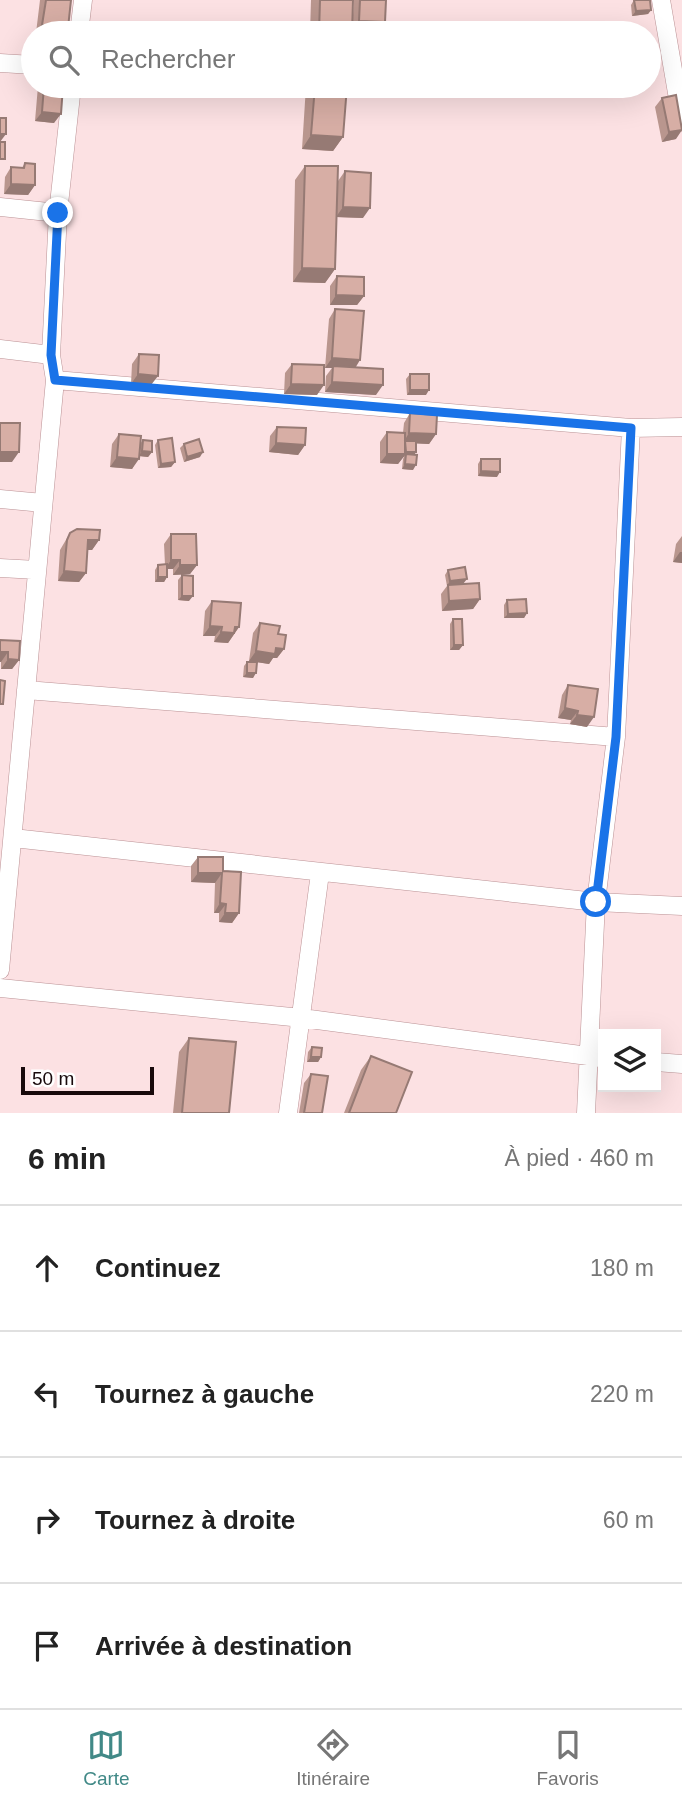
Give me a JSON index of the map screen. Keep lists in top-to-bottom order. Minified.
{"scale_bar":"50 m","page":{"search":"Rechercher","scale":"50 m","heading":["6 min","À pied · 460 m"],"list":[["Continuez","180 m"],["Tournez à gauche","220 m"],["Tournez à droite","60 m"],"Arrivée à destination"],"nav":["Carte","Itinéraire","Favoris"]}}
